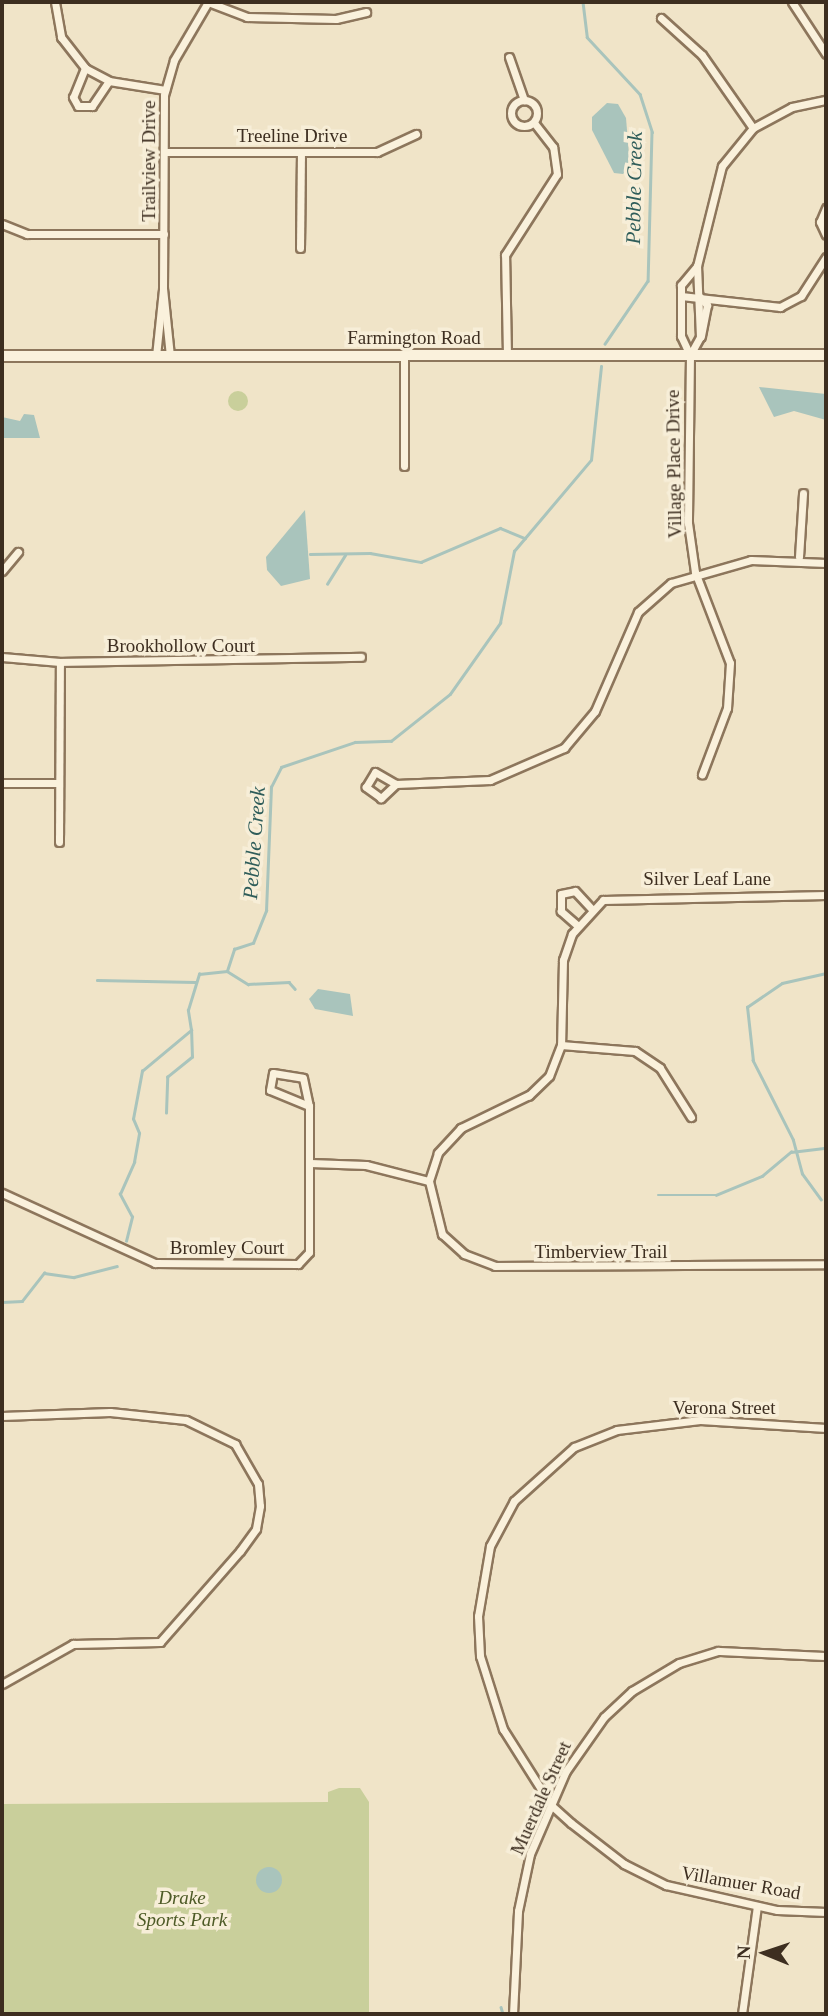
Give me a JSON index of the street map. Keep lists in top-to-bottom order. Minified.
{"streets":{"street":["Treeline Drive","Trailview Drive","Farmington Road","Village Place Drive","Brookhollow Court","Silver Leaf Lane","Bromley Court","Timberview Trail","Verona Street","Muerdale Street","Villamuer Road"]},"crossings":[["Treeline Drive","Trailview Drive"],["Trailview Drive","Farmington Road"],["Farmington Road","Village Place Drive"],["Verona Street","Muerdale Street"],["Verona Street","Villamuer Road"],["Muerdale Street","Villamuer Road"]],"water":["Pebble Creek"],"parks":["Drake Sports Park"],"north":"left"}
